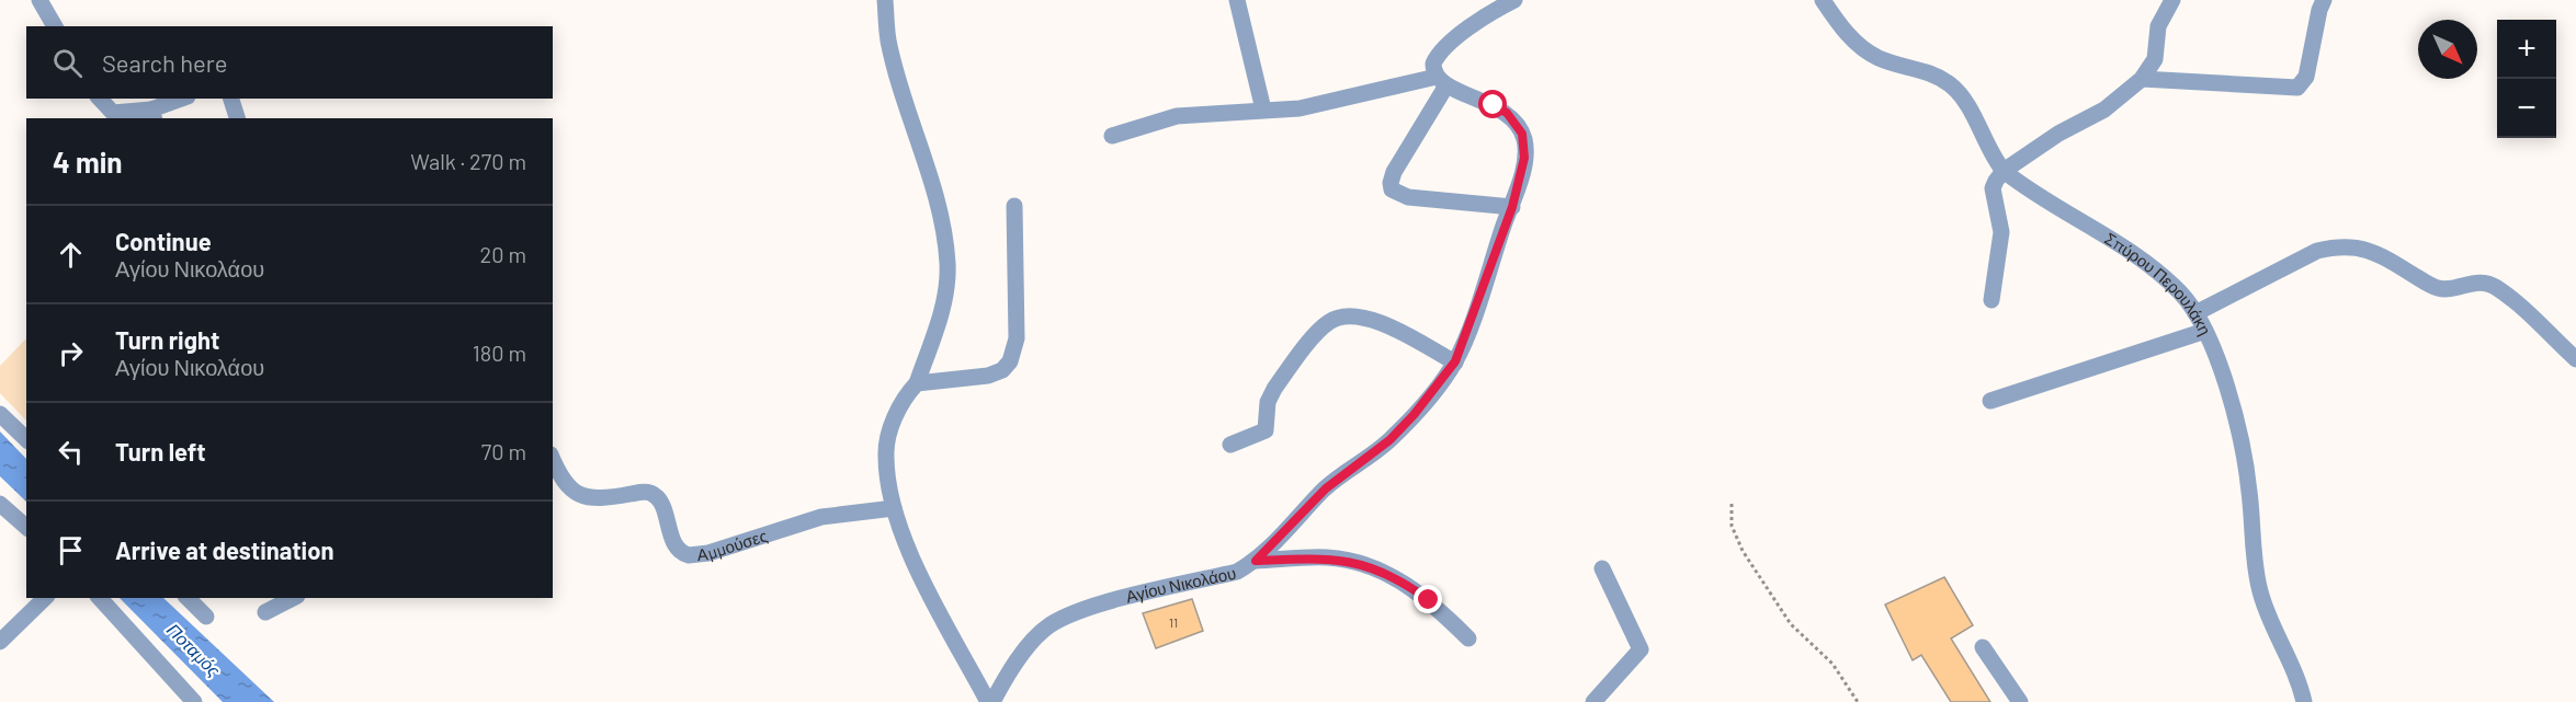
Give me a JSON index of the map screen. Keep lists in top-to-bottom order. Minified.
{"streets":{"street":["Σπύρου Περουλάκη","Αμμούσες","Αγίου Νικολάου"]},"water":["Ποταμός"],"house_numbers":["11"],"north":"bottom right","page":{"map_buttons":["+","−"],"search":"Search here","heading":["4 min","Walk · 270 m"],"list":[["Continue","Αγίου Νικολάου","20 m"],["Turn right","Αγίου Νικολάου","180 m"],["Turn left","70 m"],"Arrive at destination"]}}
